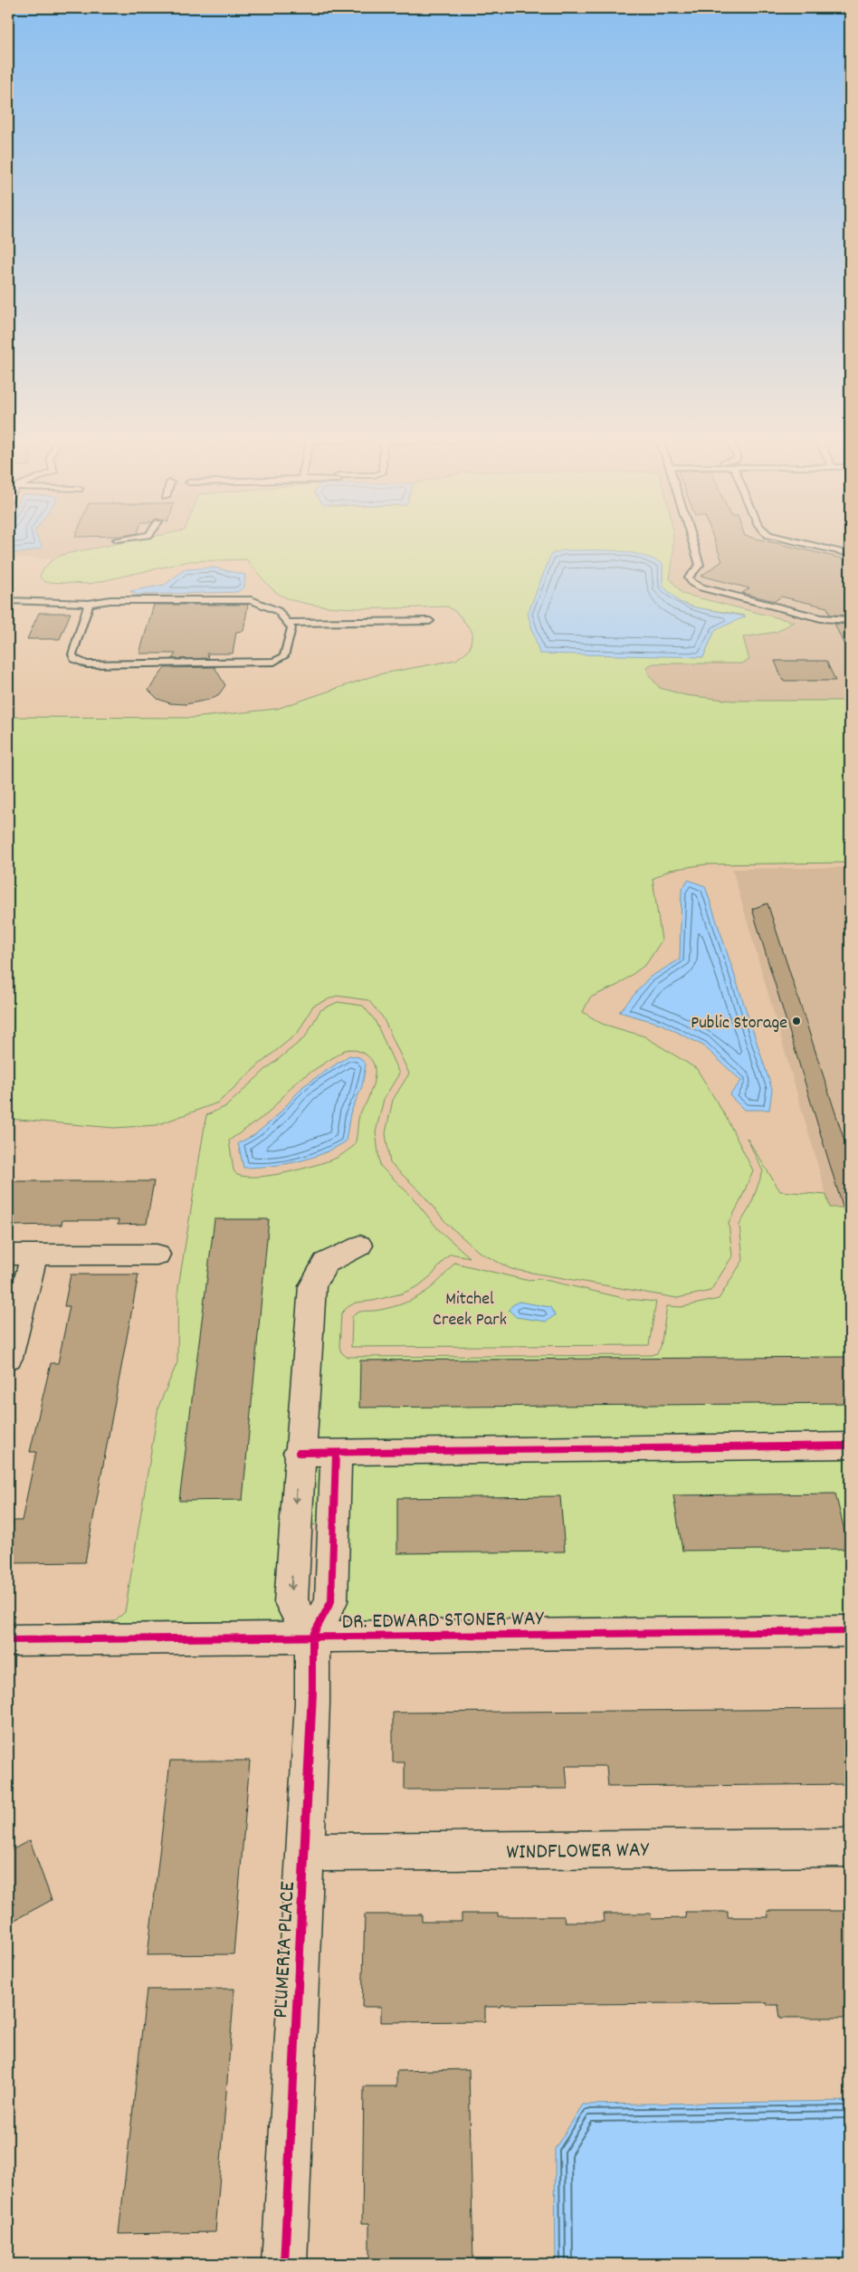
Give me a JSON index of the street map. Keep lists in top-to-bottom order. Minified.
{"streets":{"street":["DR. EDWARD STONER WAY","WINDFLOWER WAY","PLUMERIA PLACE"]},"crossings":[["DR. EDWARD STONER WAY","PLUMERIA PLACE"],["WINDFLOWER WAY","PLUMERIA PLACE"]],"parks":["Mitchel Creek Park"],"places":["Public Storage"]}
